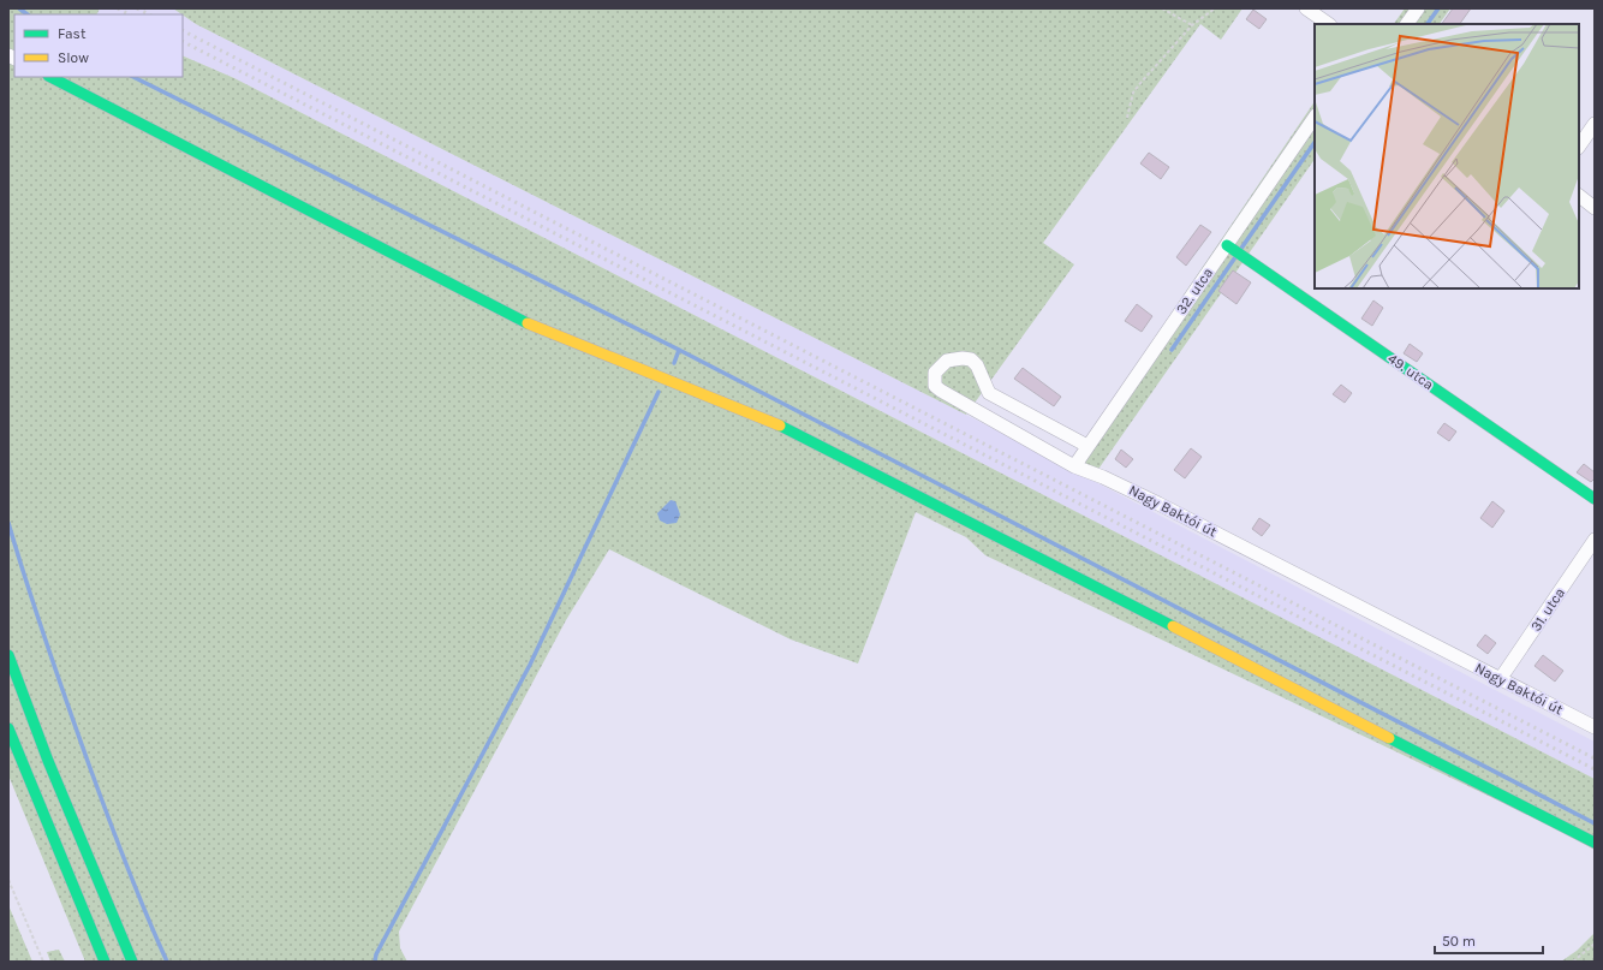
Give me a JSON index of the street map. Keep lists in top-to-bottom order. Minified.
{"streets":{"main road":["49. utca"],"street":["32. utca","Nagy Baktói út","31. utca"]},"crossings":[["32. utca","49. utca"],["32. utca","Nagy Baktói út"],["Nagy Baktói út","31. utca"]],"legend":["Fast","Slow"],"scale_bar":"50 m"}
